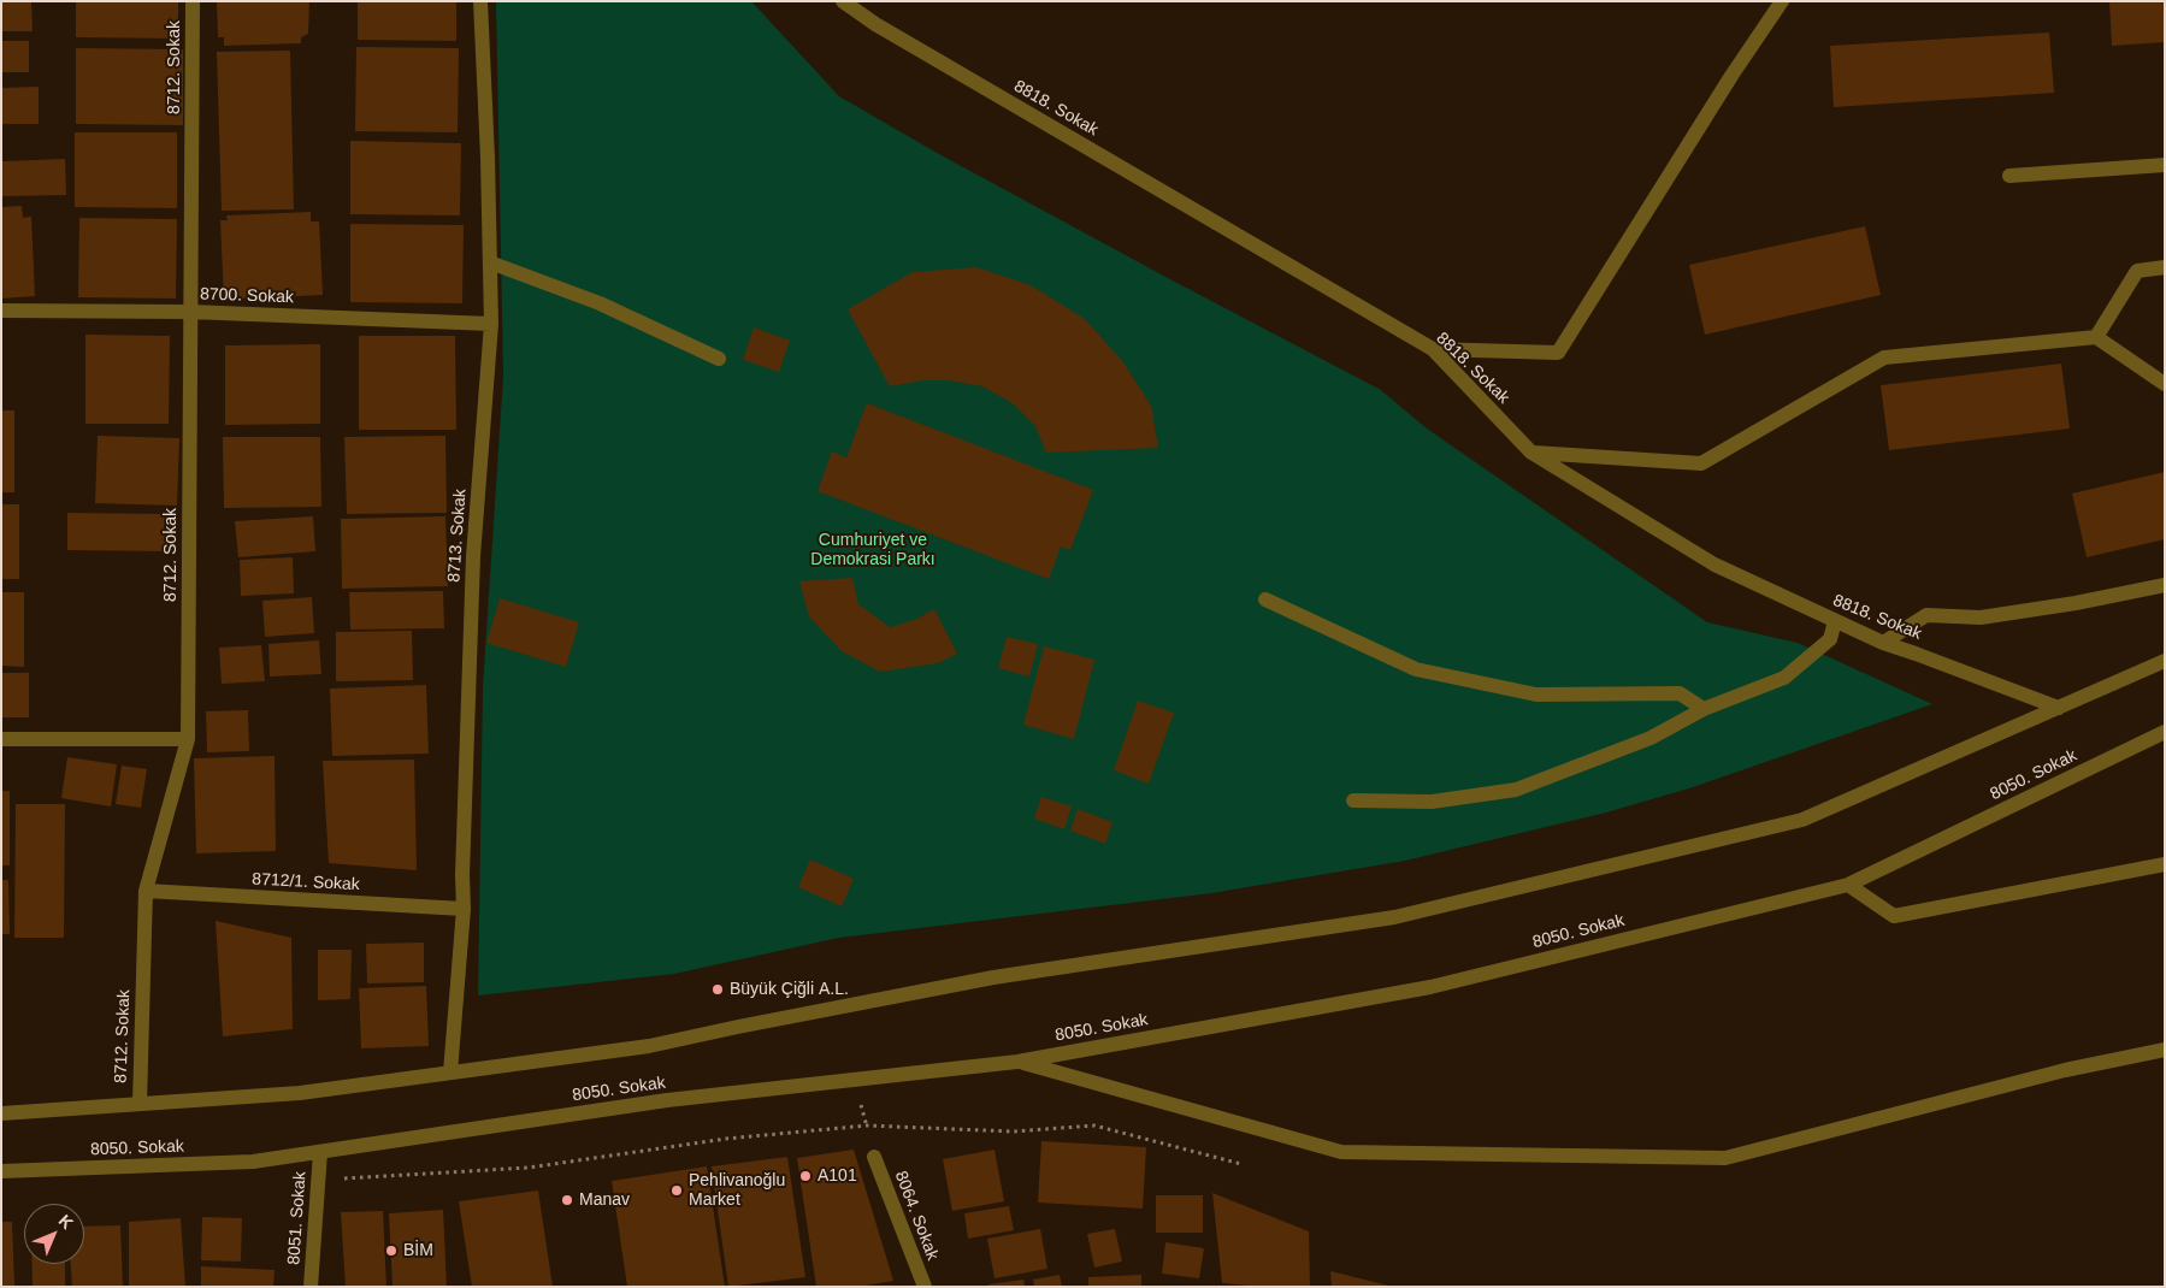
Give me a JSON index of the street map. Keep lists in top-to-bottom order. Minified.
{"streets":{"street":["8712. Sokak","8818. Sokak","8700. Sokak","8713. Sokak","8050. Sokak","8712/1. Sokak","8064. Sokak","8051. Sokak"]},"crossings":[["8712. Sokak","8700. Sokak"],["8712. Sokak","8712/1. Sokak"],["8700. Sokak","8713. Sokak"],["8713. Sokak","8712/1. Sokak"],["8050. Sokak","8051. Sokak"]],"parks":["Cumhuriyet ve Demokrasi Parkı"],"places":["Büyük Çiğli A.L.","A101","Pehlivanoğlu Market","Manav","BİM"],"north":"top right"}
